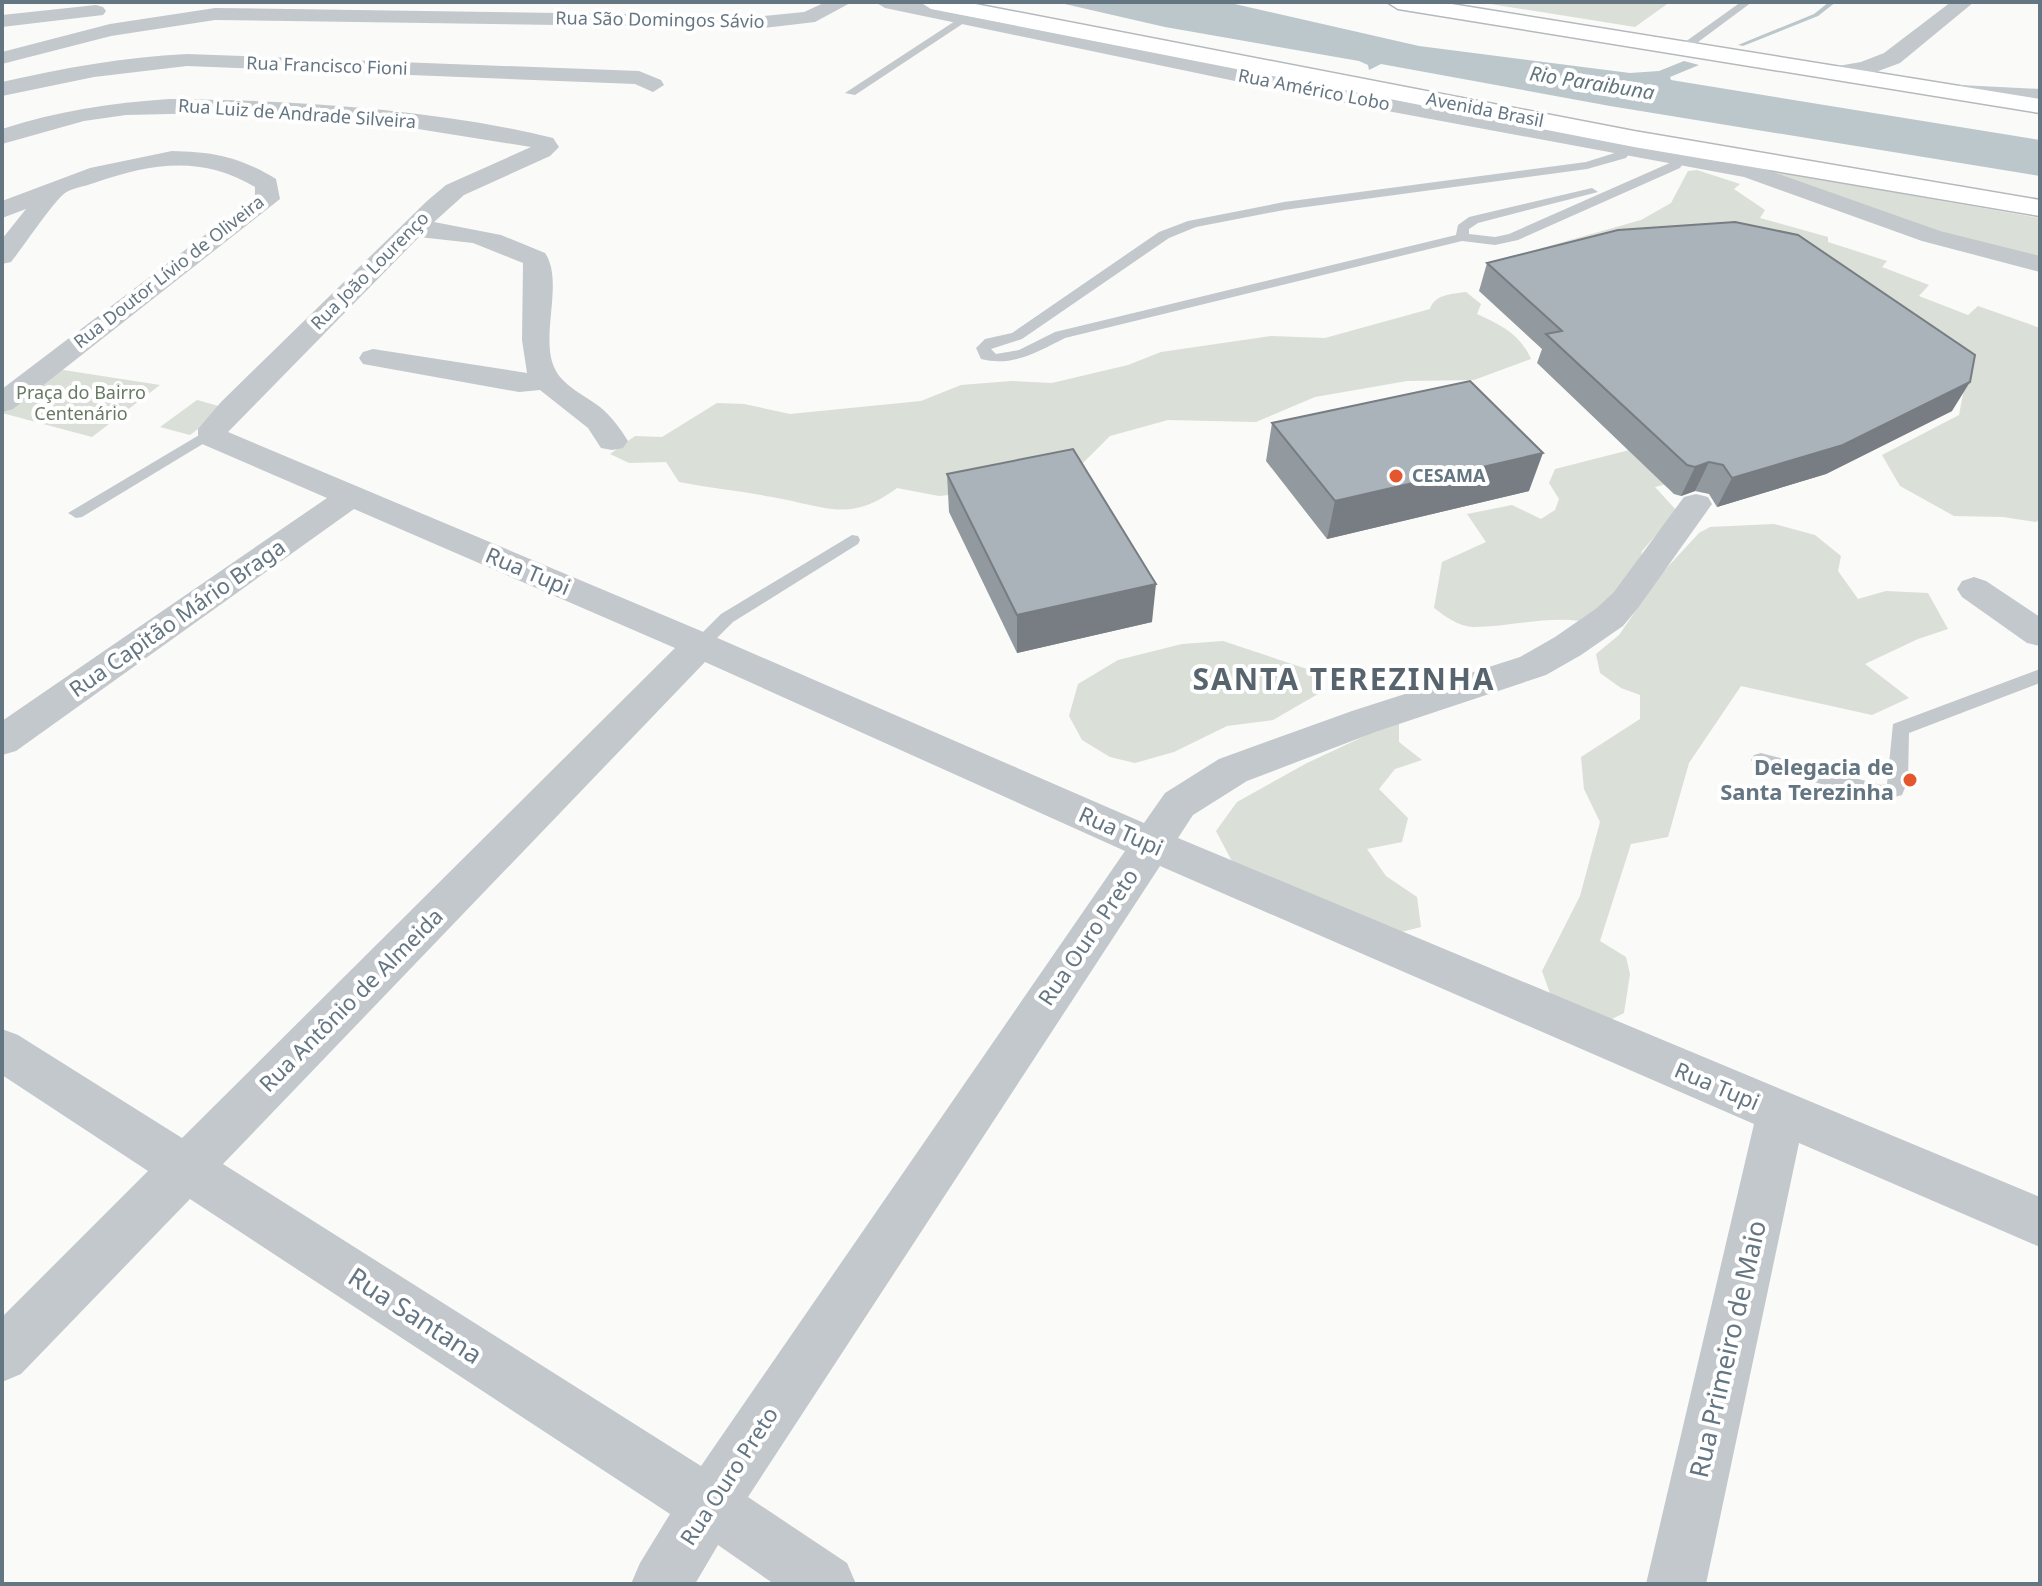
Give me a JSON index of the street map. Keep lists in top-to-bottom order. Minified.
{"streets":{"highway":["Avenida Brasil"],"street":["Rua São Domingos Sávio","Rua Francisco Fioni","Rua Luiz de Andrade Silveira","Rua João Lourenço","Rua Doutor Lívio de Oliveira","Rua Tupi","Rua Capitão Mário Braga","Rua Ouro Preto","Rua Antônio de Almeida","Rua Santana","Rua Primeiro de Maio"]},"crossings":[["Rua Luiz de Andrade Silveira","Rua João Lourenço"],["Rua João Lourenço","Rua Tupi"],["Rua Tupi","Rua Capitão Mário Braga"],["Rua Tupi","Rua Ouro Preto"],["Rua Tupi","Rua Antônio de Almeida"],["Rua Tupi","Rua Primeiro de Maio"],["Rua Ouro Preto","Rua Santana"],["Rua Antônio de Almeida","Rua Santana"]],"districts":["SANTA TEREZINHA"],"water":["Rio Paraibuna"],"parks":["Praça do Bairro Centenário"],"places":["CESAMA","Delegacia de Santa Terezinha"]}
